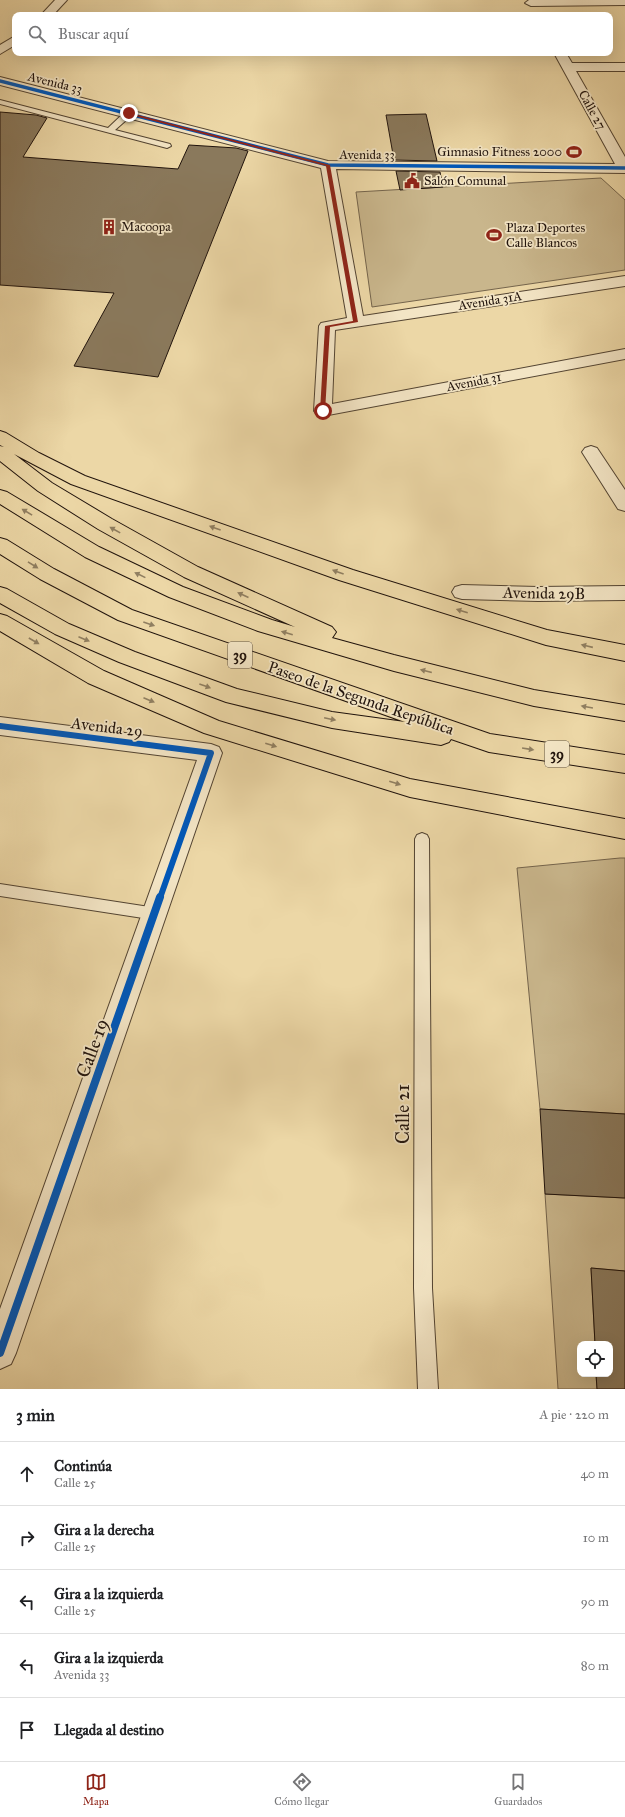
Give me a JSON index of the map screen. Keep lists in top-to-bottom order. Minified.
{"streets":{"highway":["39","Paseo de la Segunda República"],"street":["Avenida 33","Calle 27","Avenida 31A","Avenida 31","Avenida 29B","Avenida 29","Calle 19"],"lane":["Calle 21"]},"crossings":[["Avenida 33","Calle 27"],["Avenida 31A","Avenida 31"],["Avenida 29","Calle 19"]],"places":{"sports":["Gimnasio Fitness 2000","Plaza Deportes Calle Blancos"],"public building":["Salón Comunal"],"building":["Macoopa"]},"page":{"search":"Buscar aquí","heading":["3 min","A pie · 220 m"],"list":[["Continúa","Calle 25","40 m"],["Gira a la derecha","Calle 25","10 m"],["Gira a la izquierda","Calle 25","90 m"],["Gira a la izquierda","Avenida 33","80 m"],"Llegada al destino"],"nav":["Mapa","Cómo llegar","Guardados"]}}
